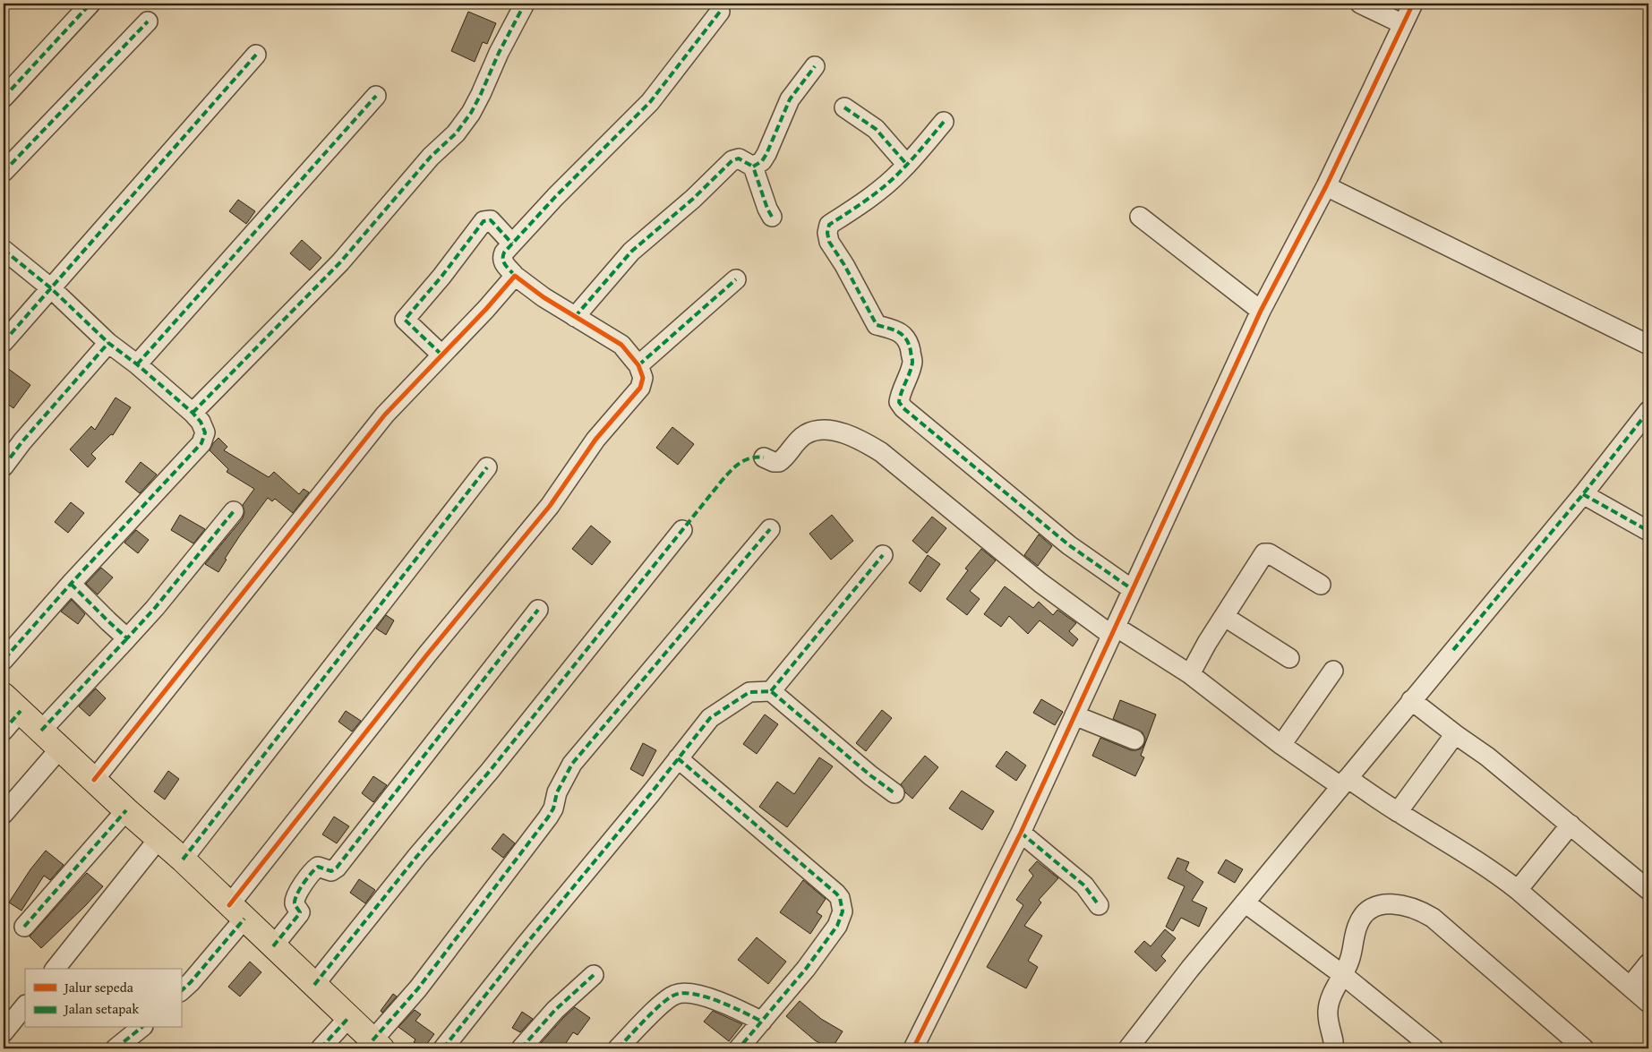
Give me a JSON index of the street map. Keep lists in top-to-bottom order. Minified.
{"legend":["Jalur sepeda","Jalan setapak"]}
